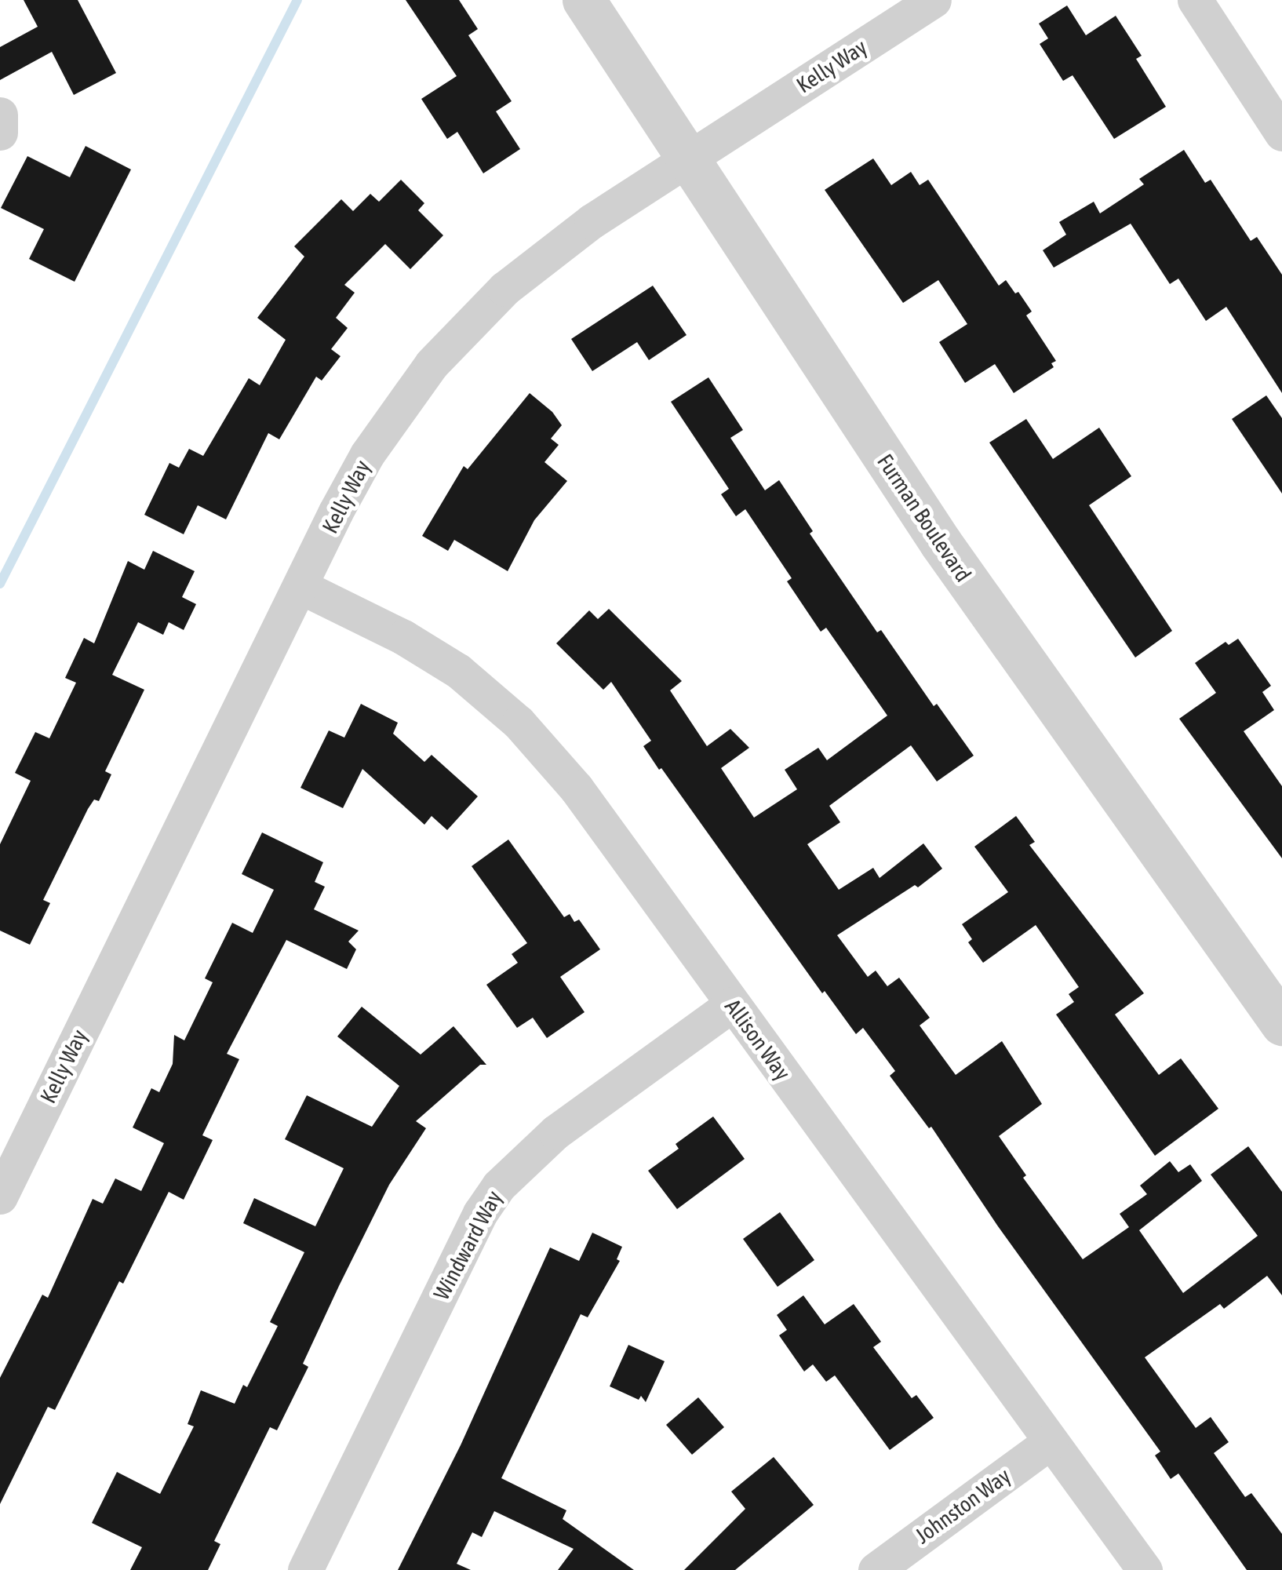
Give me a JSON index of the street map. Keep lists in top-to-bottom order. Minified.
{"streets":{"street":["Kelly Way","Furman Boulevard","Allison Way","Windward Way","Johnston Way"]},"crossings":[["Kelly Way","Furman Boulevard"],["Kelly Way","Allison Way"],["Allison Way","Windward Way"],["Allison Way","Johnston Way"]]}
